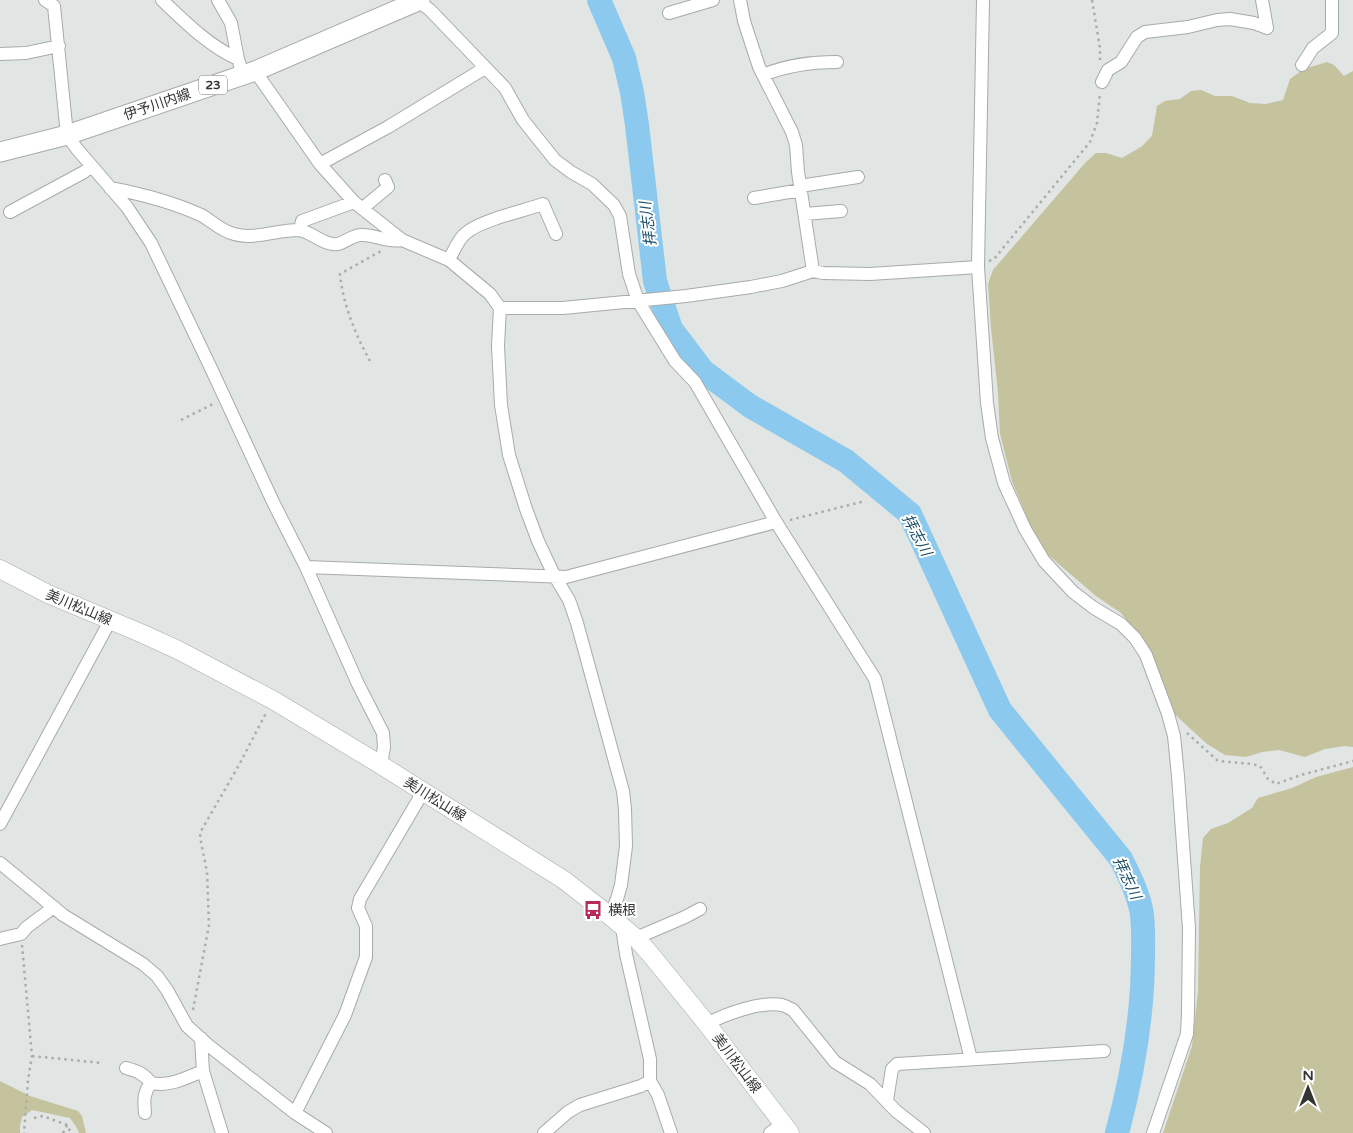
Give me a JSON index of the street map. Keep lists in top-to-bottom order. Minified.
{"streets":{"main road":["23","伊予川内線","美川松山線"]},"water":["拝志川"],"places":{"bus stop":["横根"]},"north":"top"}
